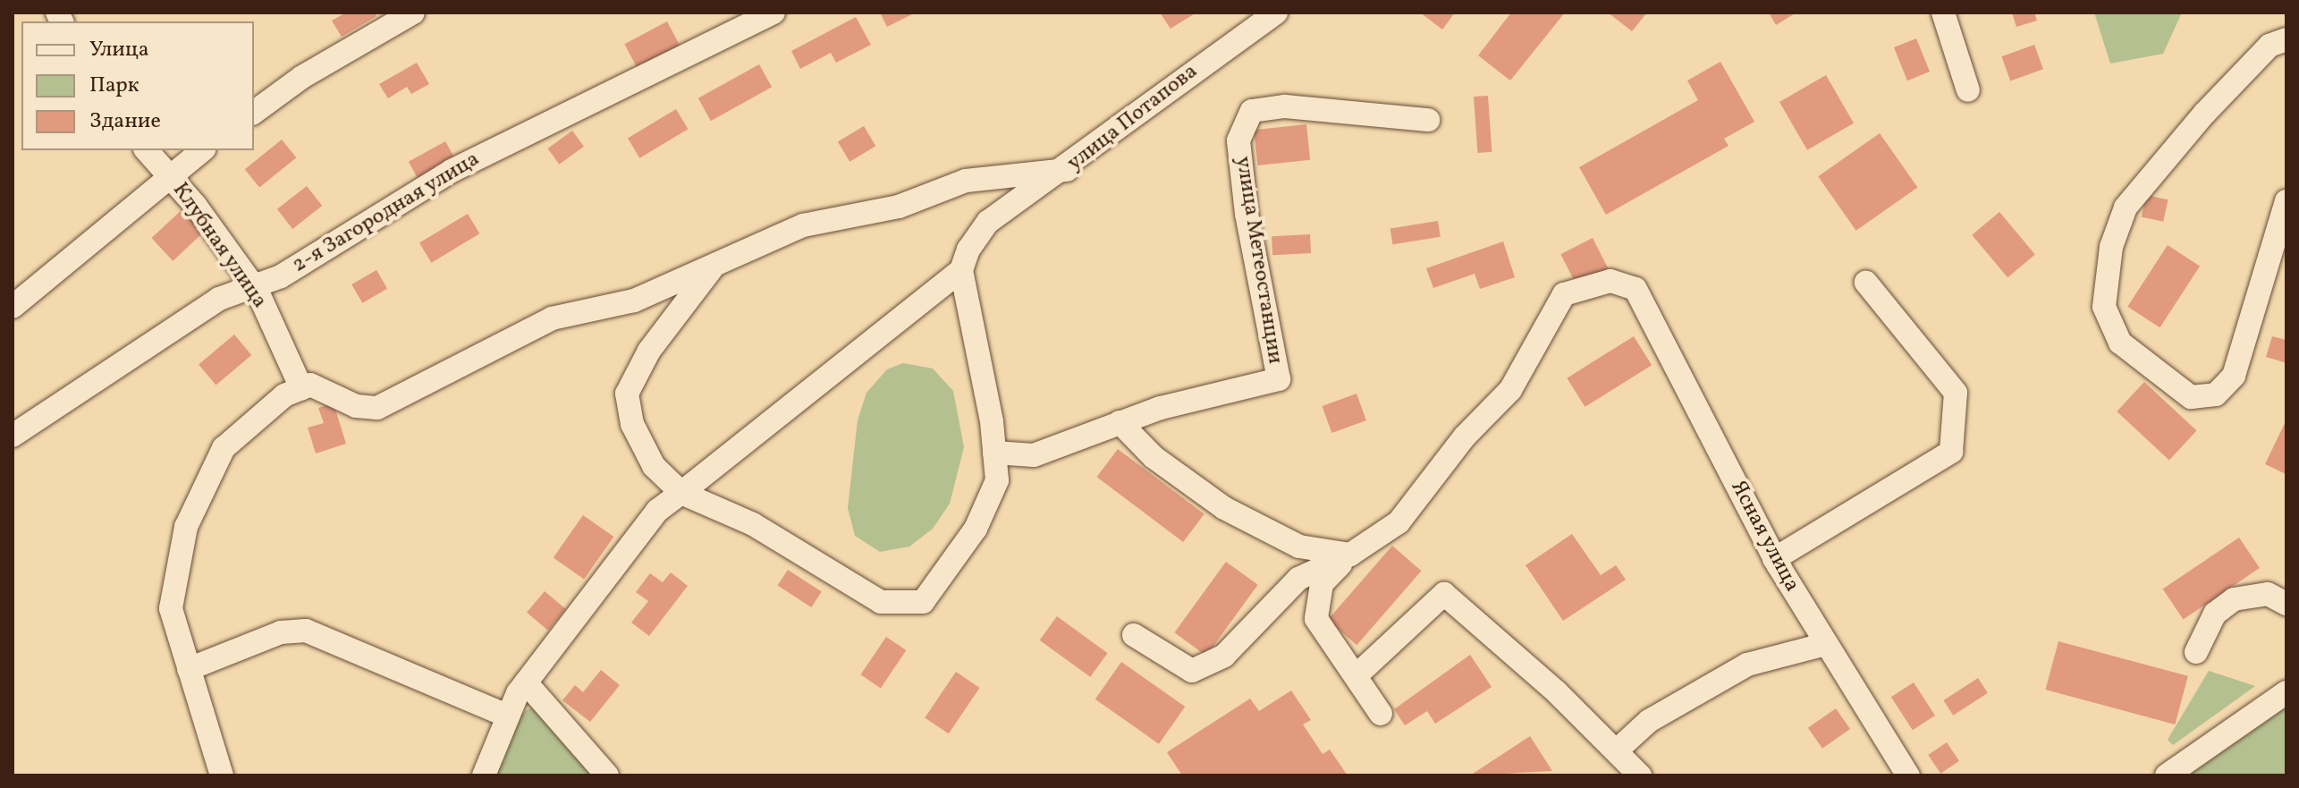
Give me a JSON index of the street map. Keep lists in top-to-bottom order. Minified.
{"streets":{"street":["улица Потапова","2-я Загородная улица","Клубная улица","улица Метеостанции","Ясная улица"]},"crossings":[["2-я Загородная улица","Клубная улица"]],"legend":["Улица","Парк","Здание"]}
